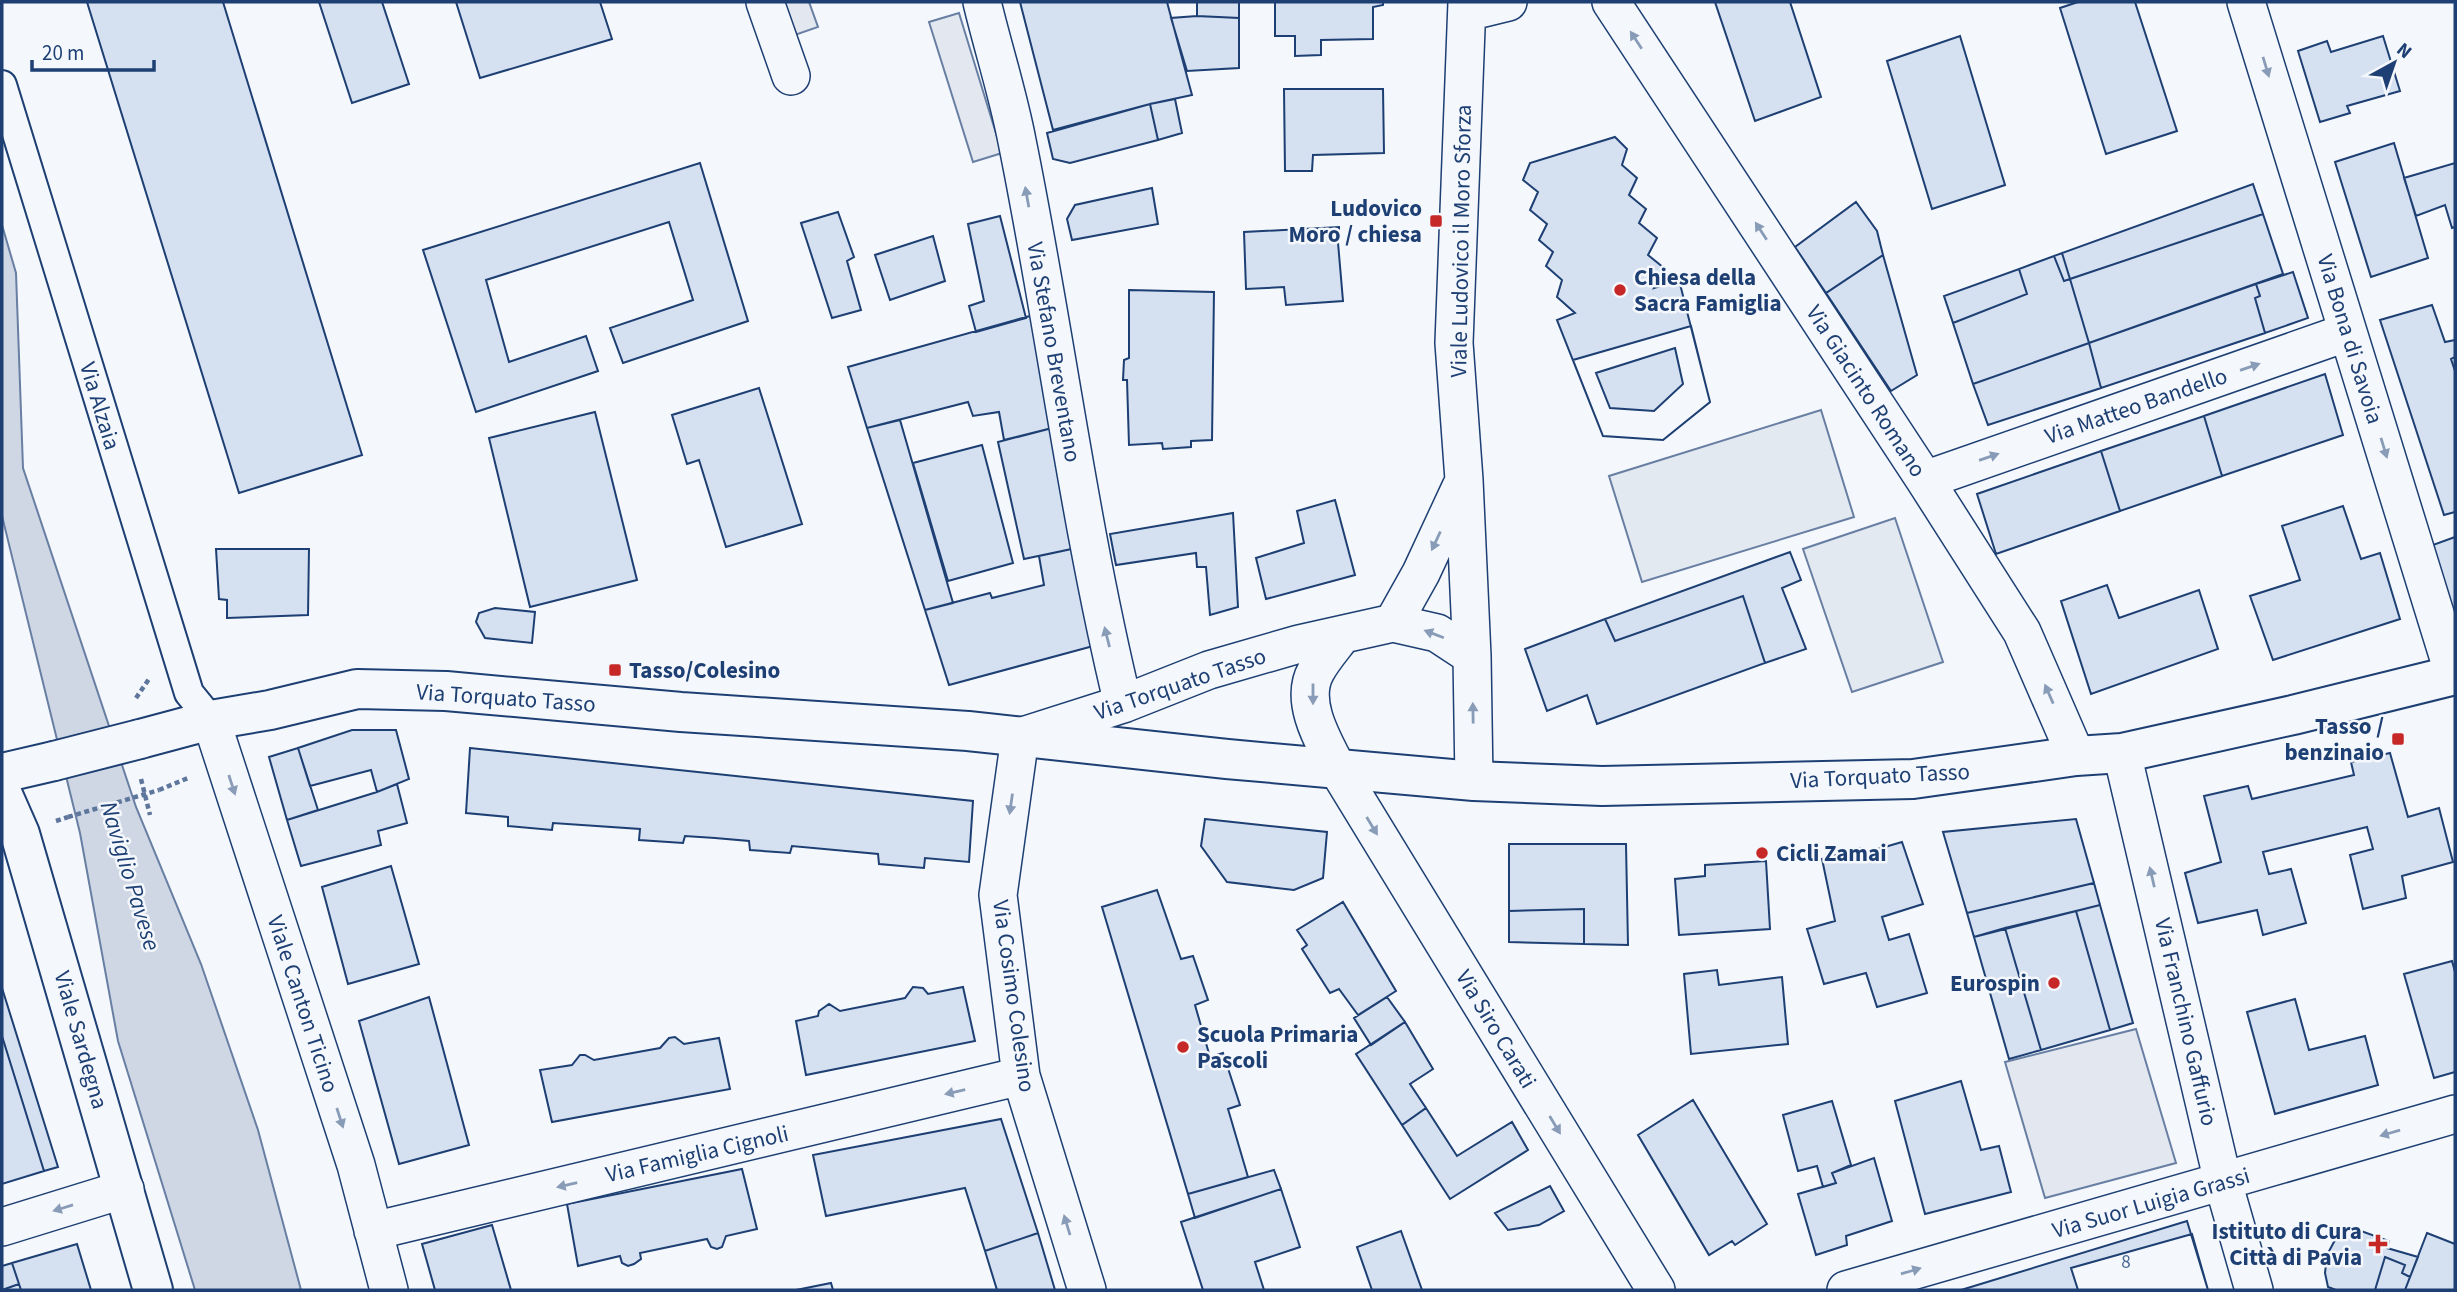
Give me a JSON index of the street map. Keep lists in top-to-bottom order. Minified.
{"streets":{"street":["Viale Ludovico il Moro Sforza","Via Bona di Savoia","Via Stefano Breventano","Via Giacinto Romano","Via Alzaia","Via Matteo Bandello","Via Torquato Tasso","Via Cosimo Colesino","Viale Canton Ticino","Via Franchino Gaffurio","Via Siro Carati","Viale Sardegna","Via Famiglia Cignoli","Via Suor Luigia Grassi"]},"crossings":[["Viale Ludovico il Moro Sforza","Via Torquato Tasso"],["Viale Ludovico il Moro Sforza","Via Siro Carati"],["Via Bona di Savoia","Via Matteo Bandello"],["Via Bona di Savoia","Via Torquato Tasso"],["Via Stefano Breventano","Via Torquato Tasso"],["Via Giacinto Romano","Via Matteo Bandello"],["Via Giacinto Romano","Via Torquato Tasso"],["Via Alzaia","Via Torquato Tasso"],["Via Alzaia","Viale Canton Ticino"],["Via Torquato Tasso","Via Cosimo Colesino"],["Via Torquato Tasso","Viale Canton Ticino"],["Via Torquato Tasso","Via Franchino Gaffurio"],["Via Torquato Tasso","Via Siro Carati"],["Via Cosimo Colesino","Via Famiglia Cignoli"],["Viale Canton Ticino","Via Famiglia Cignoli"],["Via Franchino Gaffurio","Via Suor Luigia Grassi"]],"one_way":["Via Bona di Savoia","Via Stefano Breventano","Via Giacinto Romano","Via Matteo Bandello","Viale Canton Ticino","Via Franchino Gaffurio","Via Siro Carati","Via Famiglia Cignoli"],"water":["Naviglio Pavese"],"places":{"transit":["Ludovico Moro / chiesa","Tasso/Colesino","Tasso / benzinaio"],"other":["Chiesa della Sacra Famiglia","Cicli Zamai","Eurospin","Scuola Primaria Pascoli"],"health":["Istituto di Cura Città di Pavia"]},"house_numbers":["8"],"scale_bar":"20 m","north":"top right"}
